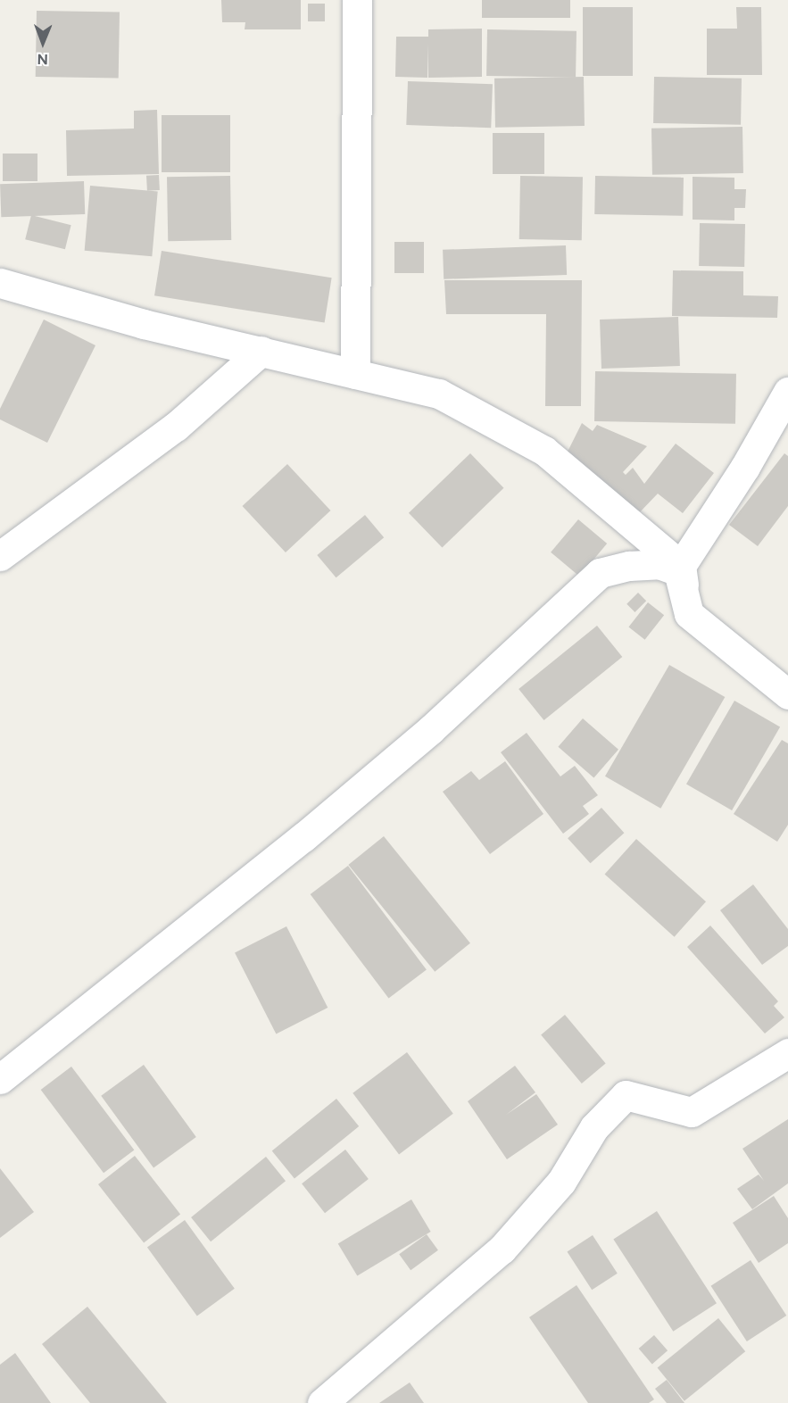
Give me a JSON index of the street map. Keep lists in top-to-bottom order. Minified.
{"north":"bottom"}
